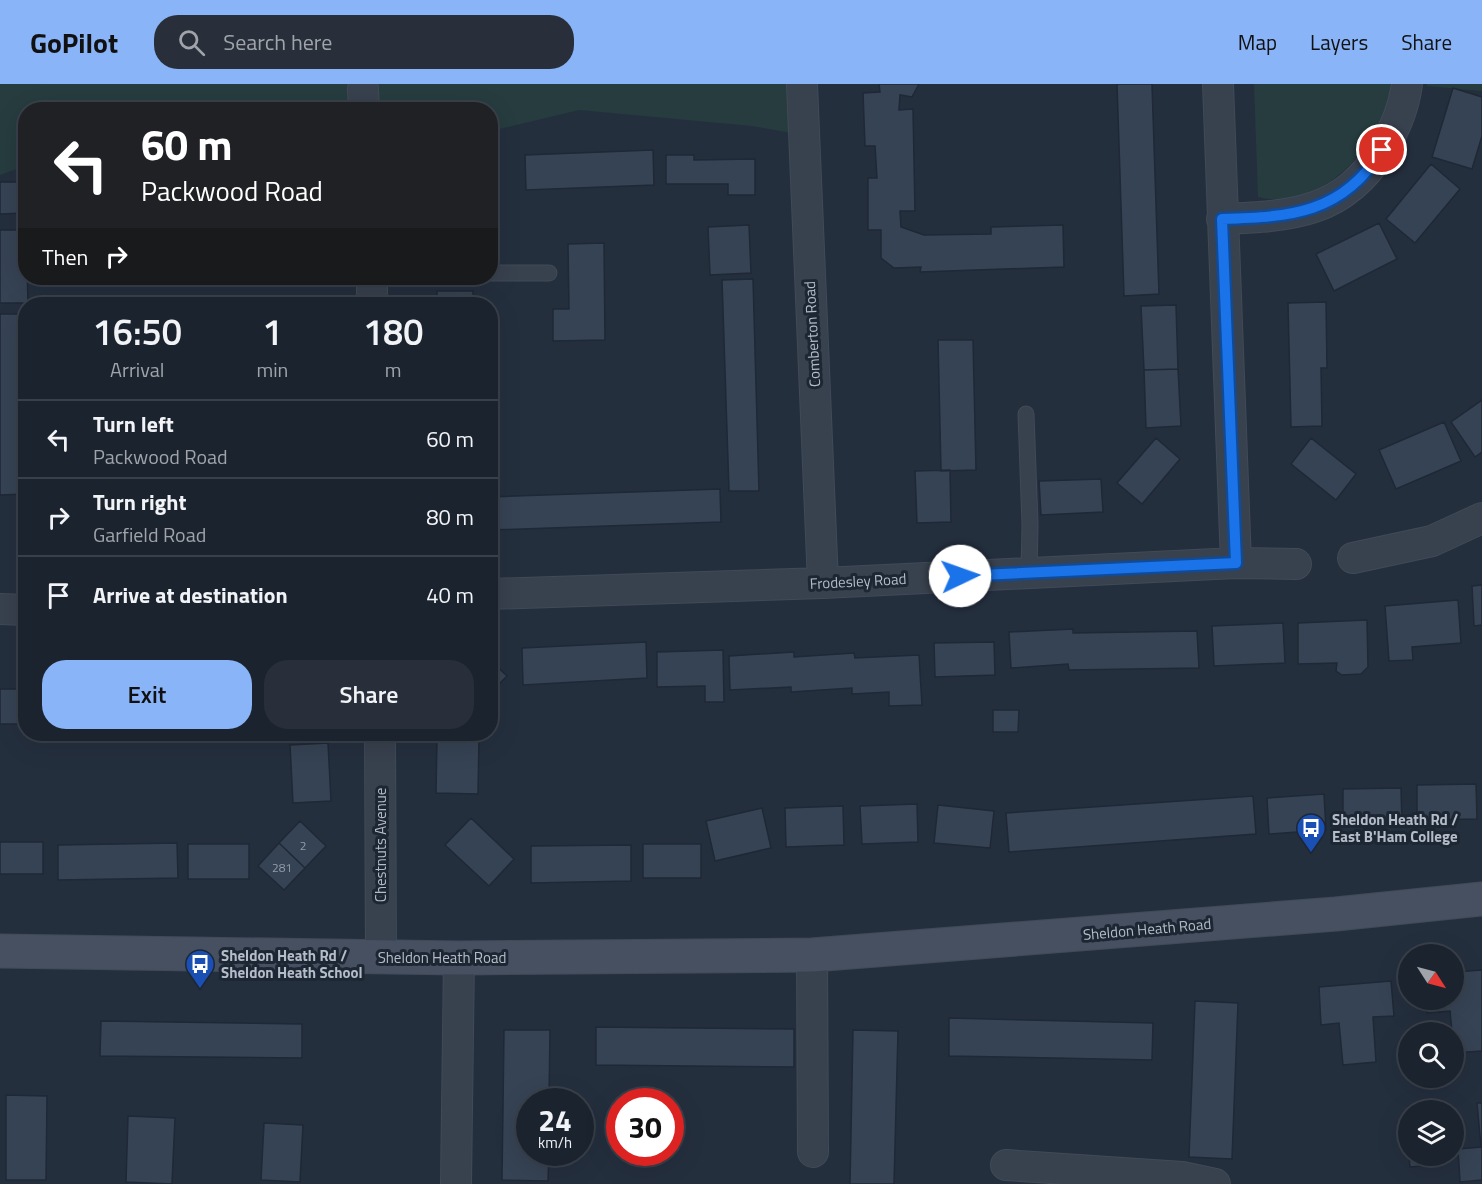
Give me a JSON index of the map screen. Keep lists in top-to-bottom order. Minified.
{"streets":{"street":["Comberton Road","Frodesley Road","Chestnuts Avenue","Sheldon Heath Road"]},"crossings":[["Comberton Road","Frodesley Road"],["Chestnuts Avenue","Sheldon Heath Road"]],"places":{"bus stop":["Sheldon Heath Rd / East B'Ham College","Sheldon Heath Rd / Sheldon Heath School"]},"house_numbers":["2","281"],"north":"bottom right","page":{"header":"GoPilot","search":"Search here","nav":["Map","Layers","Share"],"turn":["60 m","Packwood Road"],"then":"Then","eta":["16:50","Arrival","1","min","180","m"],"list":[{"name":"Turn left","note":"Packwood Road","value":"60 m"},{"name":"Turn right","note":"Garfield Road","value":"80 m"},{"name":"Arrive at destination","value":"40 m"}],"buttons":["Exit","Share"],"speed":"24 km/h","limit":"30"}}
